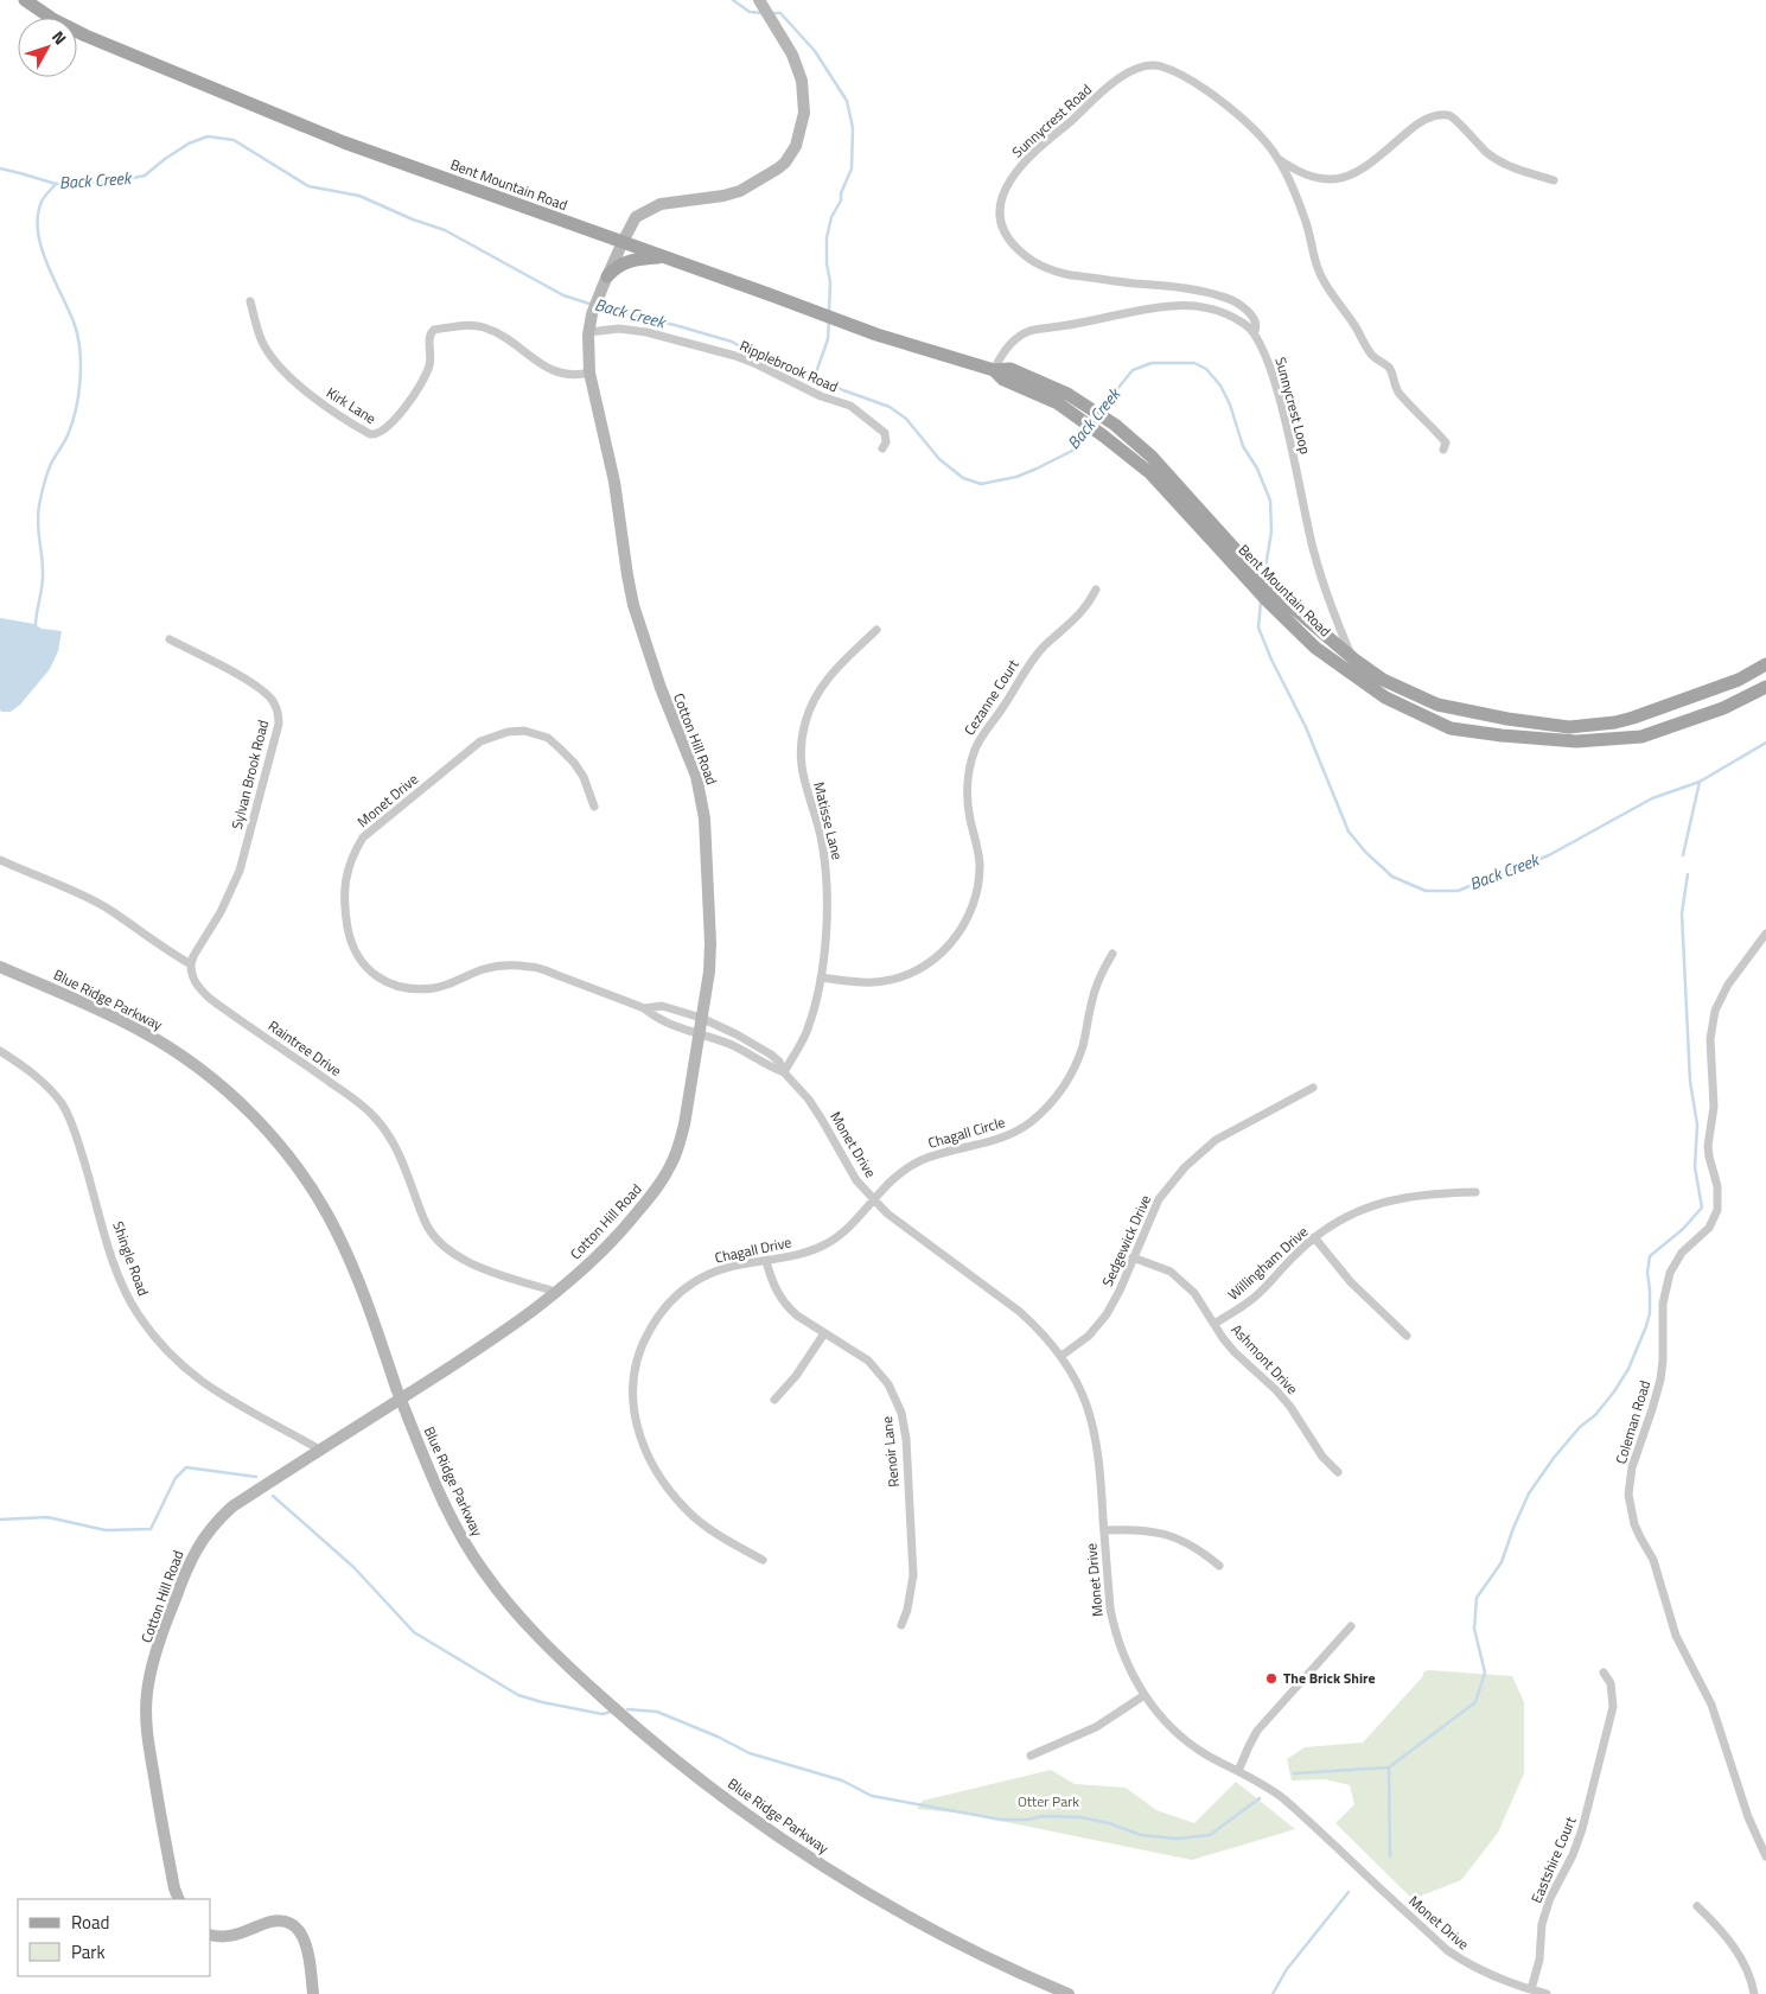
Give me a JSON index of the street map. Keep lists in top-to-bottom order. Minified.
{"streets":{"main road":["Bent Mountain Road"],"street":["Sunnycrest Road","Ripplebrook Road","Kirk Lane","Sunnycrest Loop","Cezanne Court","Cotton Hill Road","Sylvan Brook Road","Monet Drive","Matisse Lane","Blue Ridge Parkway","Raintree Drive","Chagall Circle","Sedgewick Drive","Chagall Drive","Shingle Road","Willingham Drive","Ashmont Drive","Coleman Road","Renoir Lane","Eastshire Court"]},"crossings":[["Sunnycrest Road","Sunnycrest Loop"],["Bent Mountain Road","Sunnycrest Loop"],["Bent Mountain Road","Cotton Hill Road"],["Ripplebrook Road","Cotton Hill Road"],["Kirk Lane","Cotton Hill Road"],["Cezanne Court","Matisse Lane"],["Cotton Hill Road","Monet Drive"],["Cotton Hill Road","Raintree Drive"],["Cotton Hill Road","Shingle Road"],["Sylvan Brook Road","Raintree Drive"],["Monet Drive","Matisse Lane"],["Monet Drive","Chagall Circle"],["Monet Drive","Sedgewick Drive"],["Monet Drive","Chagall Drive"],["Monet Drive","Eastshire Court"],["Chagall Circle","Chagall Drive"],["Sedgewick Drive","Ashmont Drive"],["Chagall Drive","Renoir Lane"],["Willingham Drive","Ashmont Drive"]],"water":["Back Creek"],"parks":["Otter Park"],"places":["The Brick Shire"],"legend":["Road","Park"],"north":"top right"}
